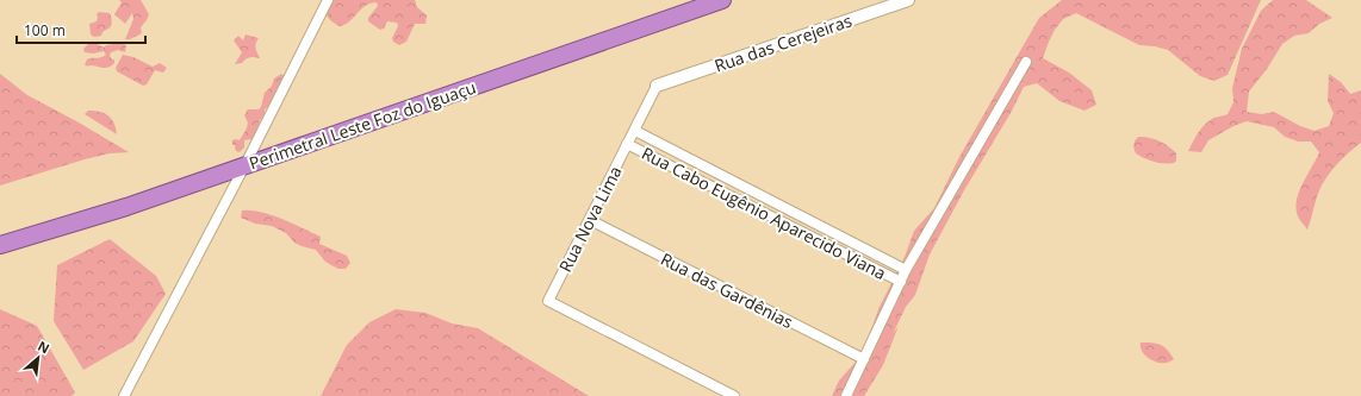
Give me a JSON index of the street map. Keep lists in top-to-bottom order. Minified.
{"streets":{"highway":["Perimetral Leste Foz do Iguaçu"],"street":["Rua das Cerejeiras","Rua Cabo Eugênio Aparecido Viana","Rua Nova Lima","Rua das Gardênias"]},"crossings":[["Rua das Cerejeiras","Rua Nova Lima"],["Rua Cabo Eugênio Aparecido Viana","Rua Nova Lima"],["Rua Nova Lima","Rua das Gardênias"]],"scale_bar":"100 m","north":"top right"}
